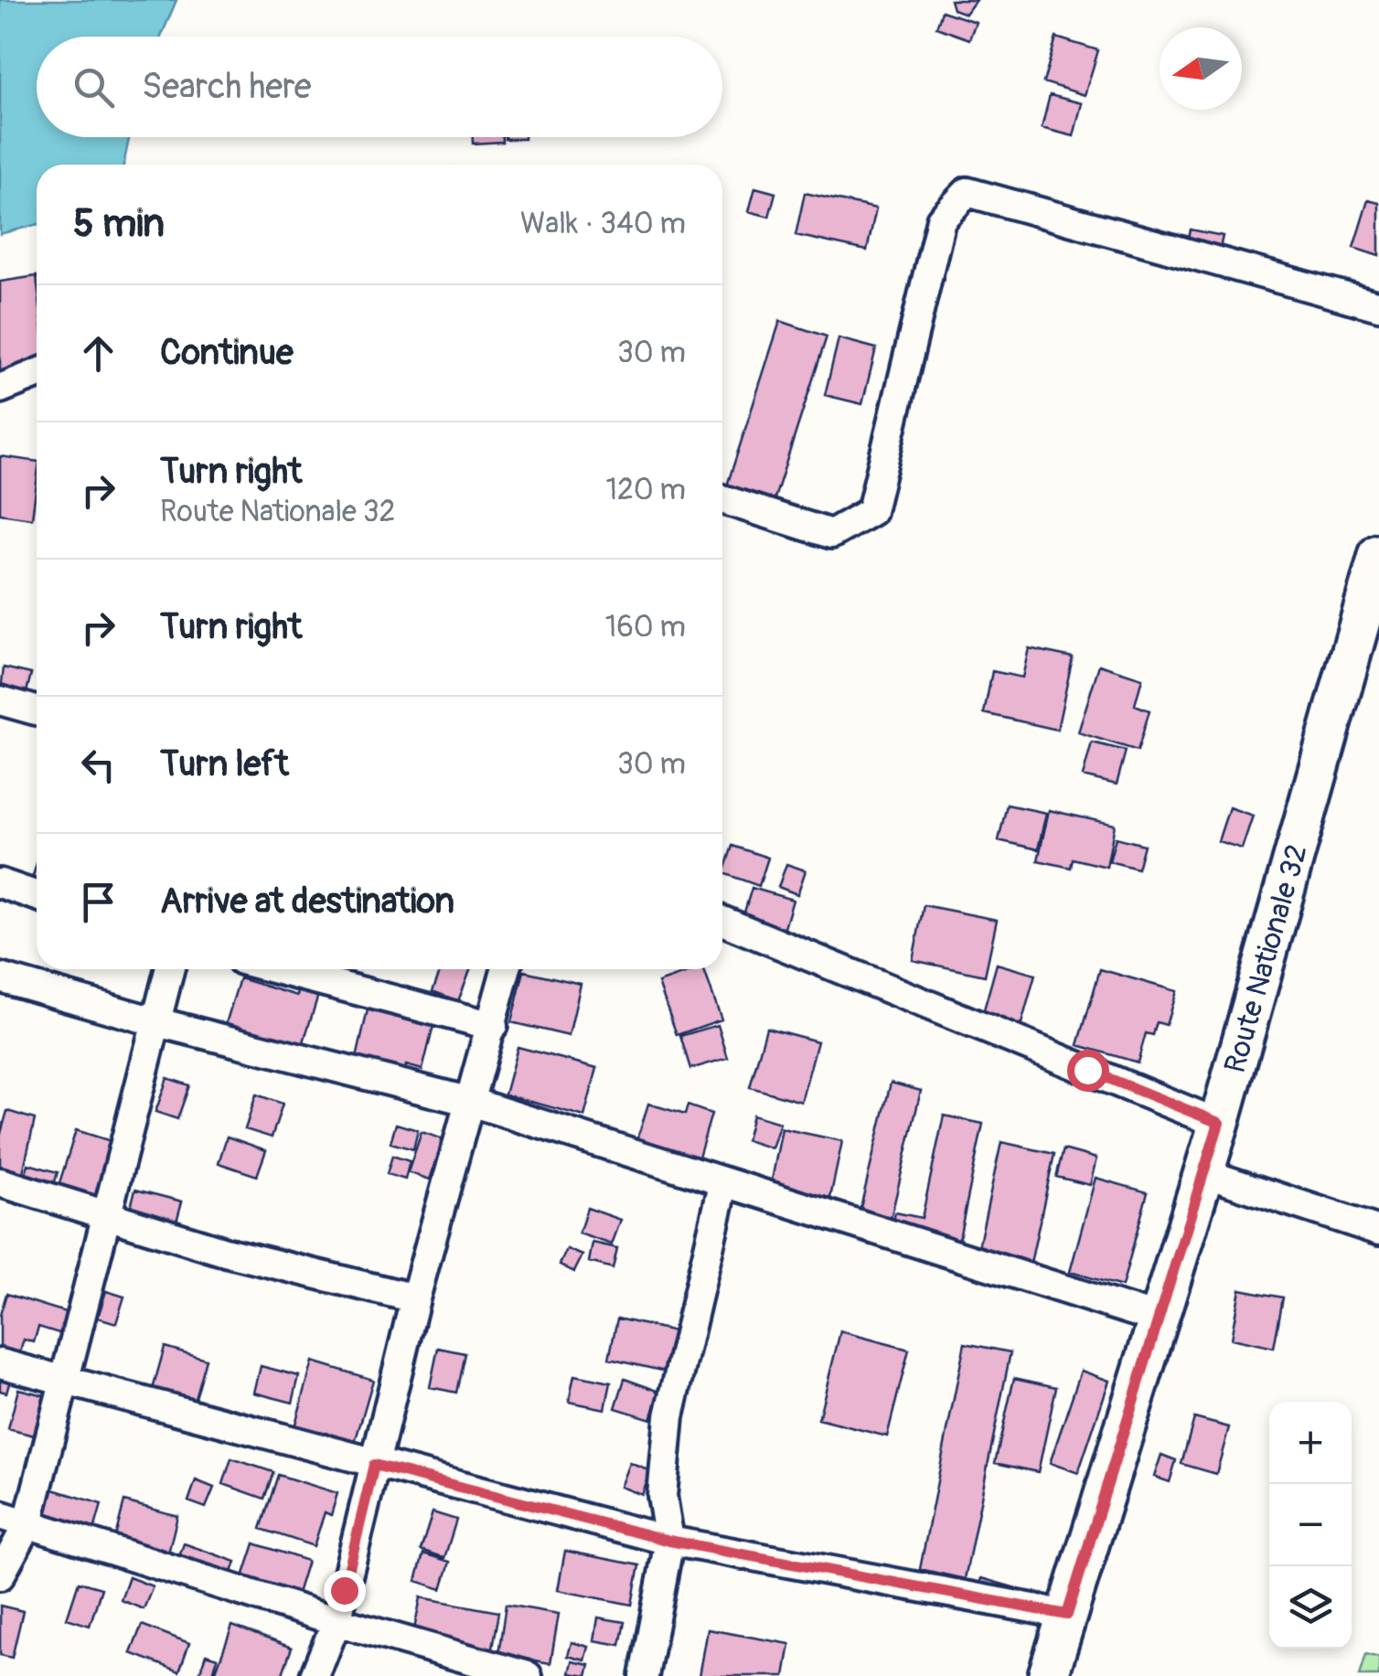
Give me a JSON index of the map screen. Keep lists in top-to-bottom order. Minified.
{"streets":{"street":["Route Nationale 32"]},"north":"left","page":{"search":"Search here","heading":["5 min","Walk · 340 m"],"list":[["Continue","30 m"],["Turn right","Route Nationale 32","120 m"],["Turn right","160 m"],["Turn left","30 m"],"Arrive at destination"],"map_buttons":["+","−"]}}
